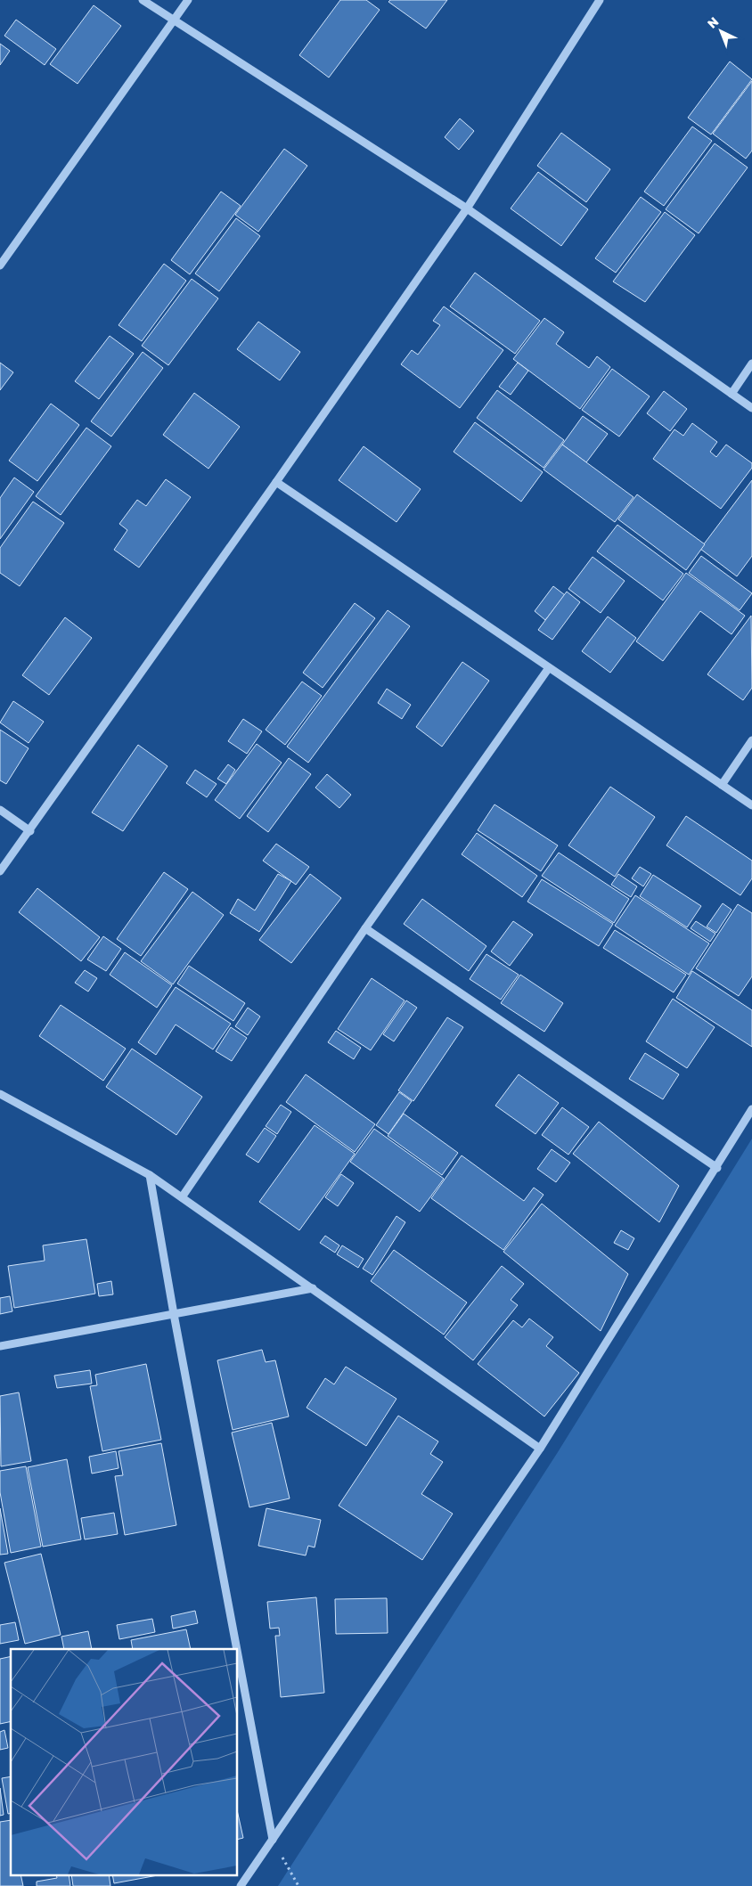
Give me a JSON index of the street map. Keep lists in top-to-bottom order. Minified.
{"north":"top left"}
